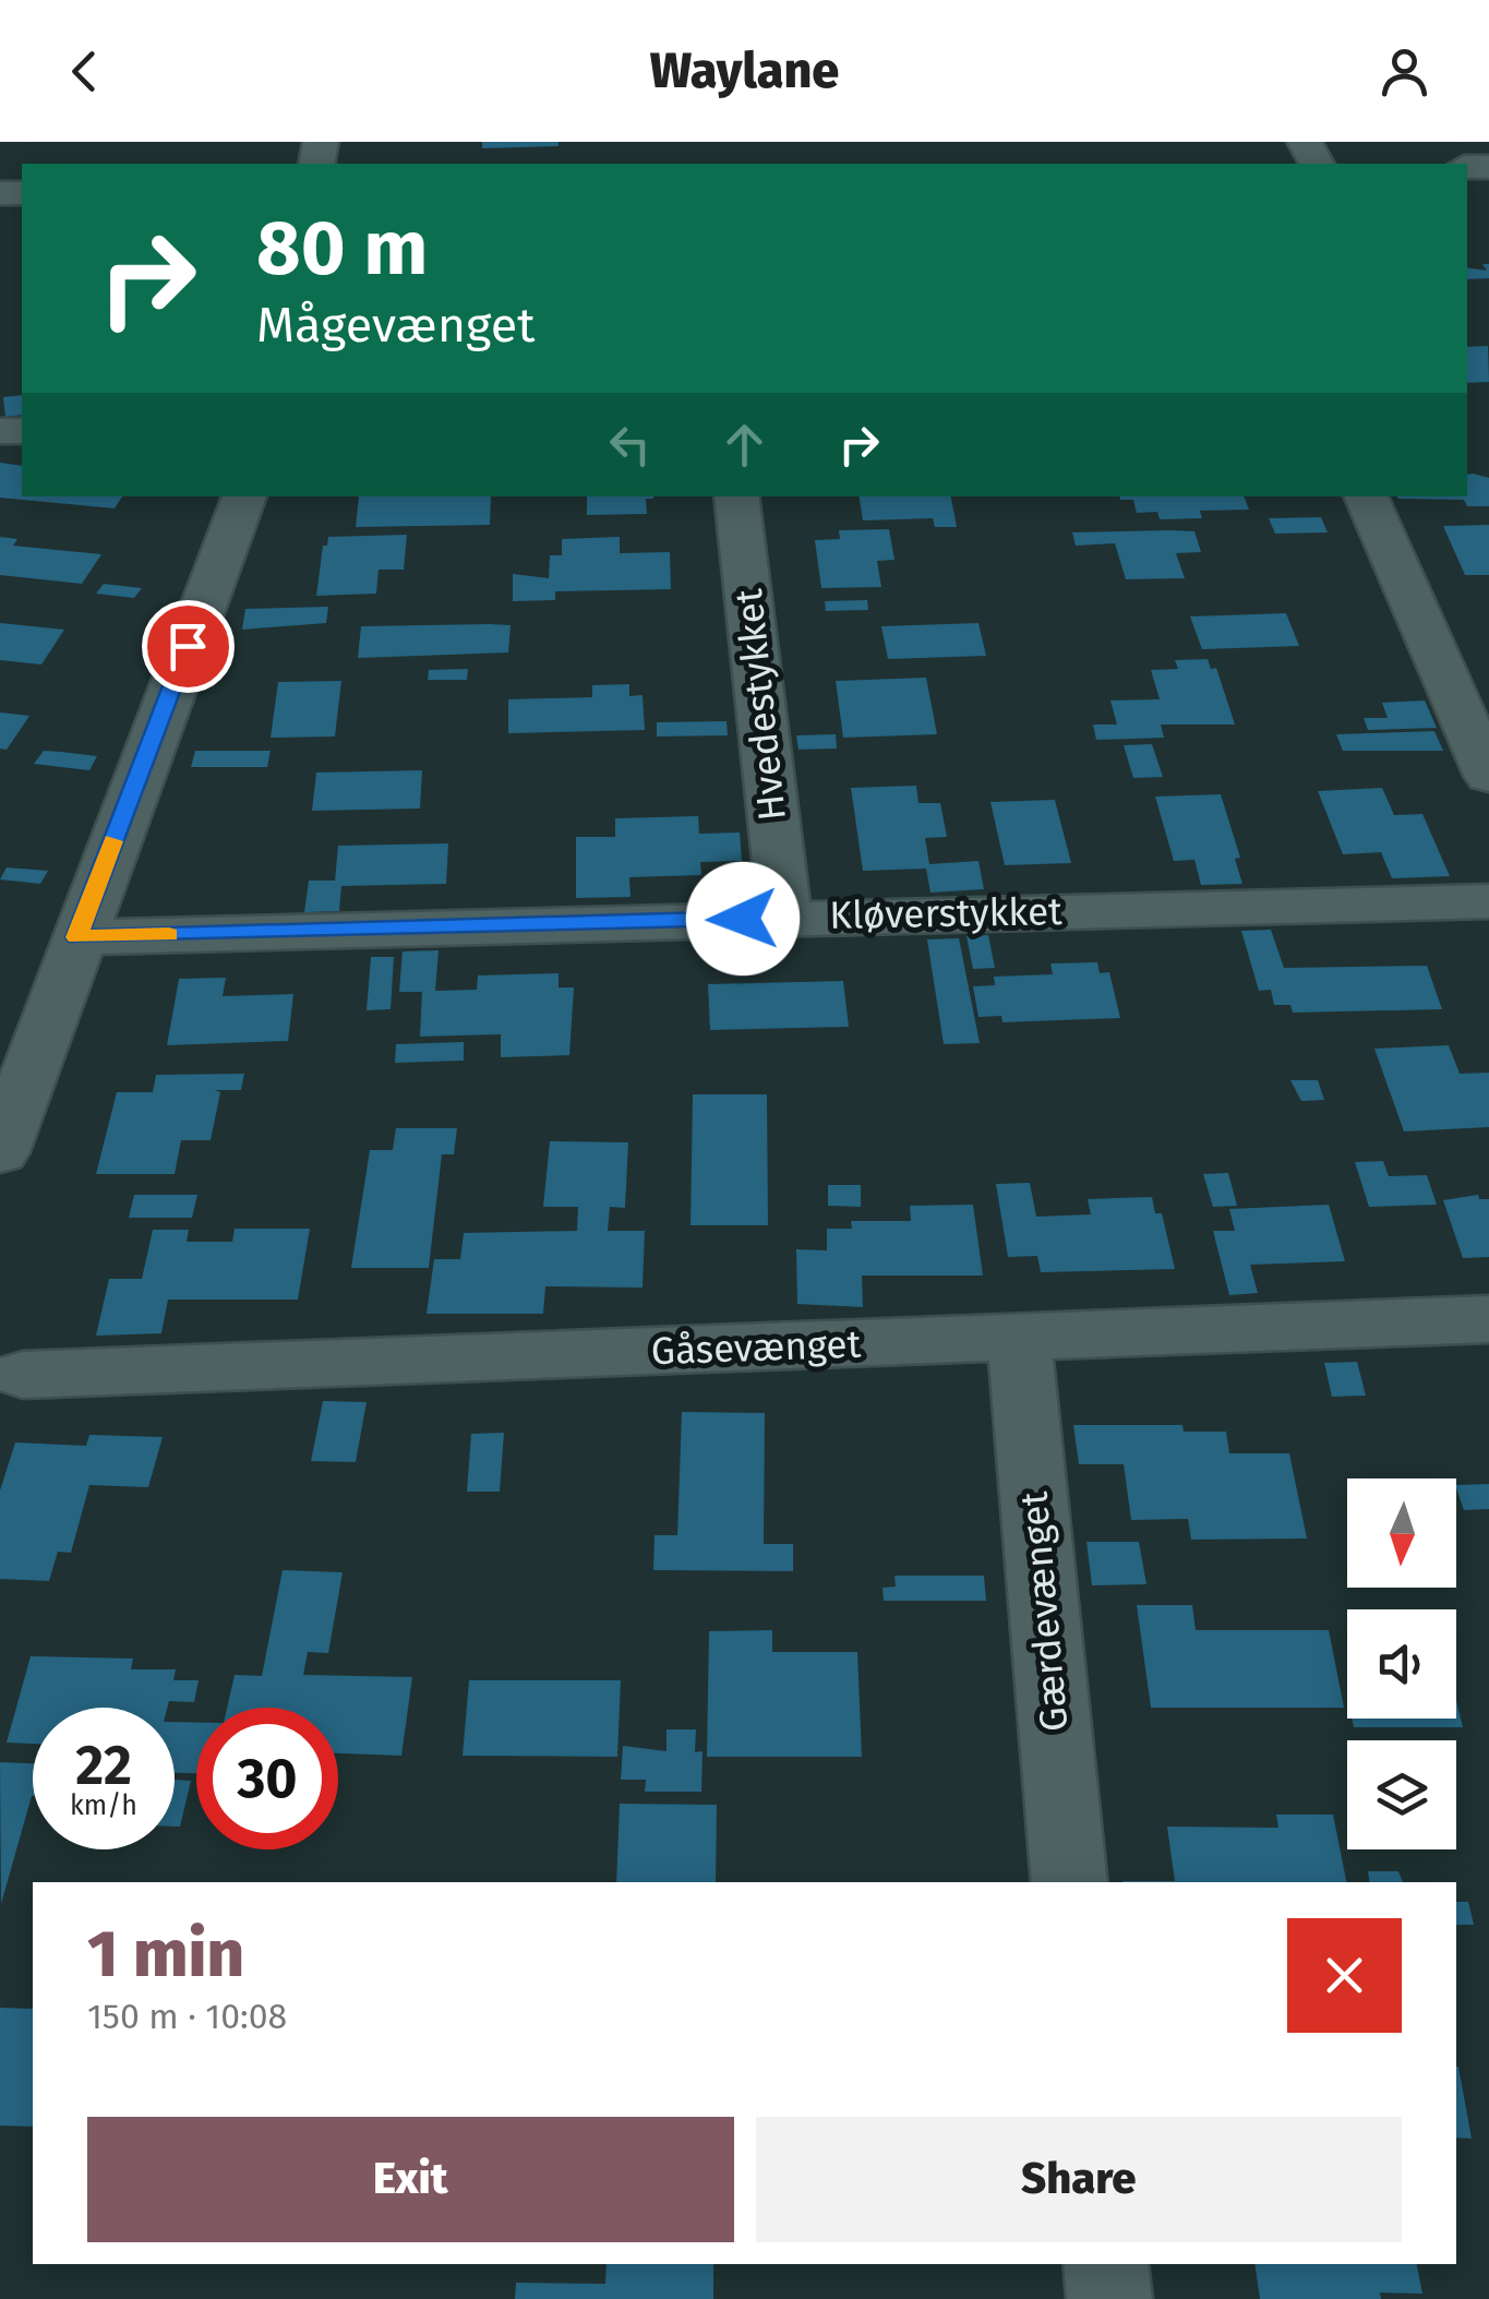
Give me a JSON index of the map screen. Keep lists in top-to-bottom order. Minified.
{"streets":{"street":["Hvedestykket","Kløverstykket","Gåsevænget","Gærdevænget"]},"crossings":[["Hvedestykket","Kløverstykket"],["Gåsevænget","Gærdevænget"]],"north":"bottom","page":{"header":"Waylane","turn":["80 m","Mågevænget"],"speed":"22 km/h","limit":"30","heading":["1 min","150 m · 10:08"],"buttons":["Exit","Share"]}}
